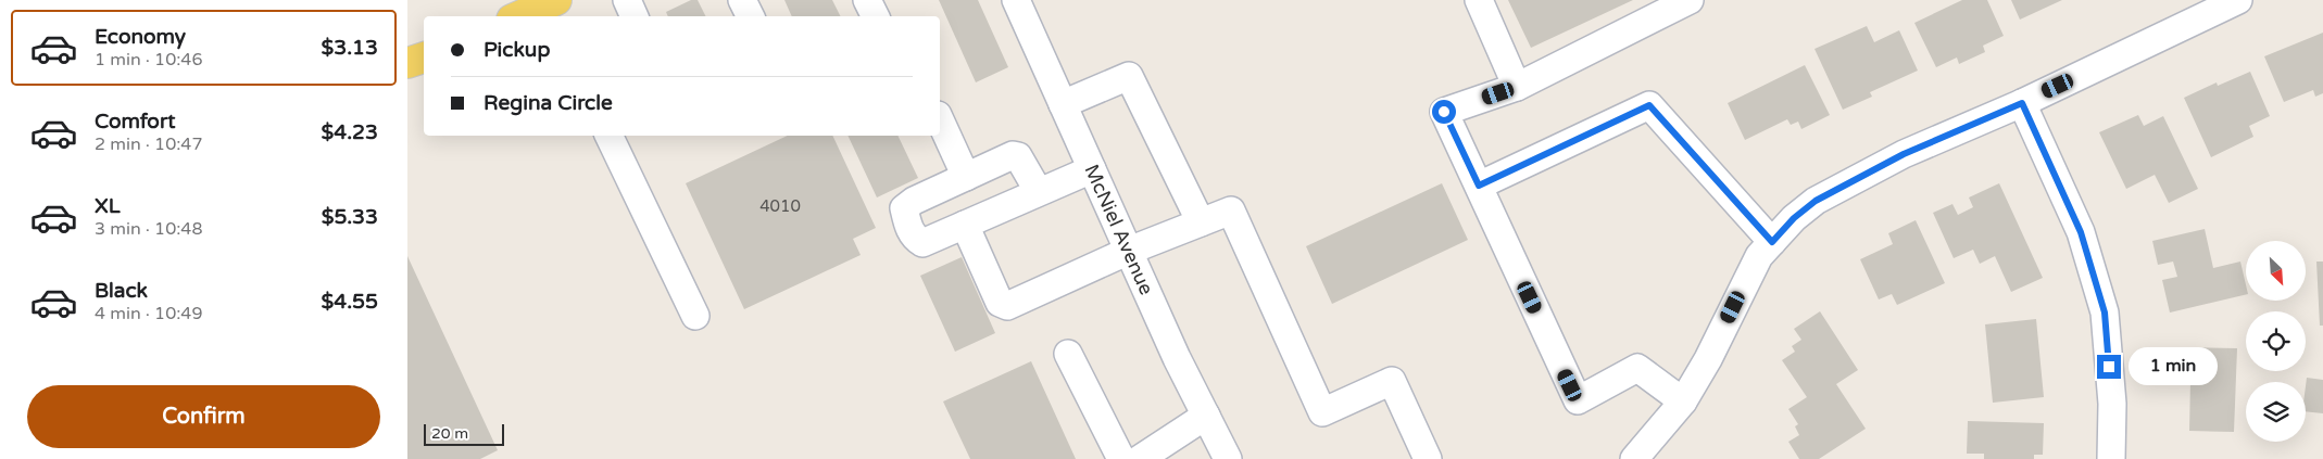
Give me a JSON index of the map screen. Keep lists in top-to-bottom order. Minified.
{"streets":{"street":["McNiel Avenue"]},"house_numbers":["4010"],"scale_bar":"20 m","north":"bottom right","page":{"list":[{"name":"Economy","note":"1 min · 10:46","value":"$3.13"},{"name":"Comfort","note":"2 min · 10:47","value":"$4.23"},{"name":"XL","note":"3 min · 10:48","value":"$5.33"},{"name":"Black","note":"4 min · 10:49","value":"$4.55"}],"banner":["Pickup","Regina Circle"],"bubble":"1 min","buttons":"Confirm","scale":"20 m"}}
